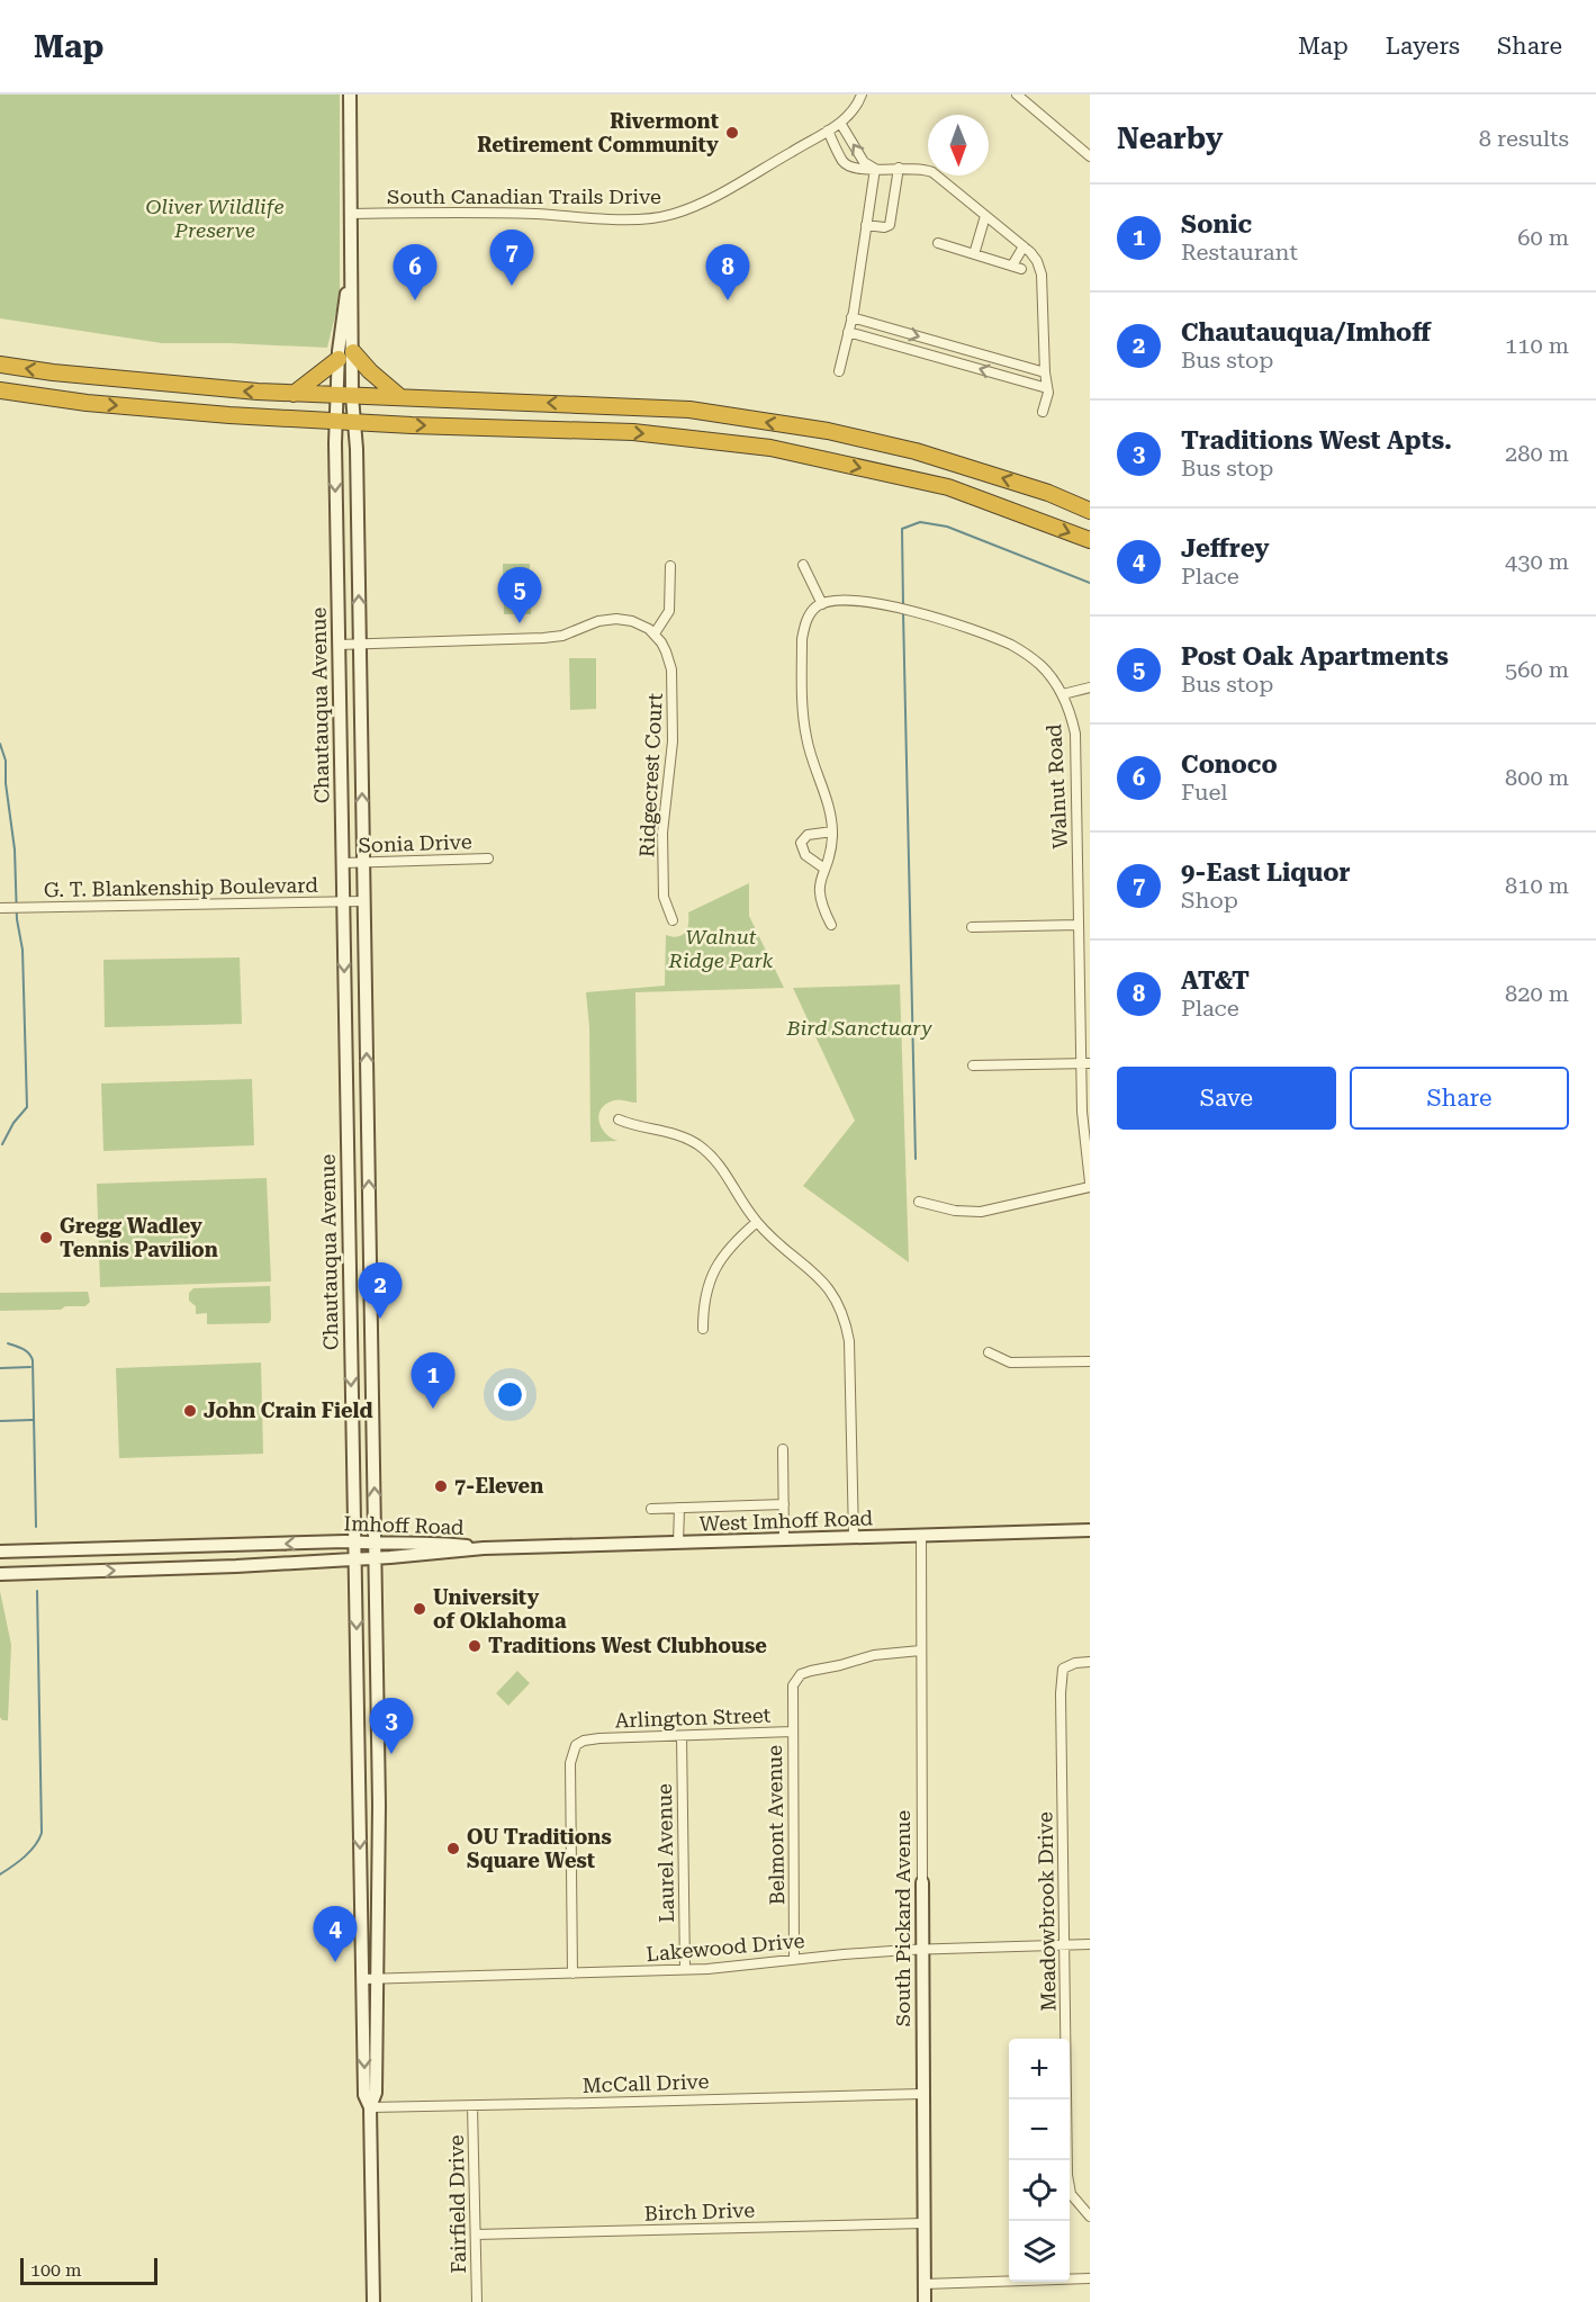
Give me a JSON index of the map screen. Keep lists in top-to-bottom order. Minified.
{"streets":{"main road":["Chautauqua Avenue","West Imhoff Road","Imhoff Road","South Pickard Avenue"],"street":["South Canadian Trails Drive","Ridgecrest Court","Walnut Road","Sonia Drive","G. T. Blankenship Boulevard","Arlington Street","Belmont Avenue","Laurel Avenue","Meadowbrook Drive","Lakewood Drive","McCall Drive","Fairfield Drive","Birch Drive"]},"crossings":[["Chautauqua Avenue","Sonia Drive"],["Chautauqua Avenue","G. T. Blankenship Boulevard"],["Chautauqua Avenue","Imhoff Road"],["Chautauqua Avenue","Lakewood Drive"],["Chautauqua Avenue","McCall Drive"],["West Imhoff Road","Imhoff Road"],["West Imhoff Road","South Pickard Avenue"],["Arlington Street","Belmont Avenue"],["Arlington Street","Laurel Avenue"],["Arlington Street","South Pickard Avenue"],["Arlington Street","Lakewood Drive"],["Belmont Avenue","Lakewood Drive"],["Laurel Avenue","Lakewood Drive"],["Meadowbrook Drive","Lakewood Drive"],["South Pickard Avenue","Lakewood Drive"],["South Pickard Avenue","McCall Drive"],["South Pickard Avenue","Birch Drive"],["McCall Drive","Fairfield Drive"],["Fairfield Drive","Birch Drive"]],"parks":["Oliver Wildlife Preserve","Walnut Ridge Park","Bird Sanctuary"],"places":["Rivermont Retirement Community","Gregg Wadley Tennis Pavilion","John Crain Field","7-Eleven","University of Oklahoma","Traditions West Clubhouse","OU Traditions Square West"],"scale_bar":"100 m","north":"bottom","page":{"header":"Map","nav":["Map","Layers","Share"],"heading":["Nearby","8 results"],"list":[{"mark":"1","name":"Sonic","note":"Restaurant","value":"60 m"},{"mark":"2","name":"Chautauqua/Imhoff","note":"Bus stop","value":"110 m"},{"mark":"3","name":"Traditions West Apts.","note":"Bus stop","value":"280 m"},{"mark":"4","name":"Jeffrey","note":"Place","value":"430 m"},{"mark":"5","name":"Post Oak Apartments","note":"Bus stop","value":"560 m"},{"mark":"6","name":"Conoco","note":"Fuel","value":"800 m"},{"mark":"7","name":"9-East Liquor","note":"Shop","value":"810 m"},{"mark":"8","name":"AT&T","note":"Place","value":"820 m"}],"pins":["7","6","8","5","2","1","3","4"],"buttons":["Save","Share"],"map_buttons":["+","−"],"scale":"100 m"}}
